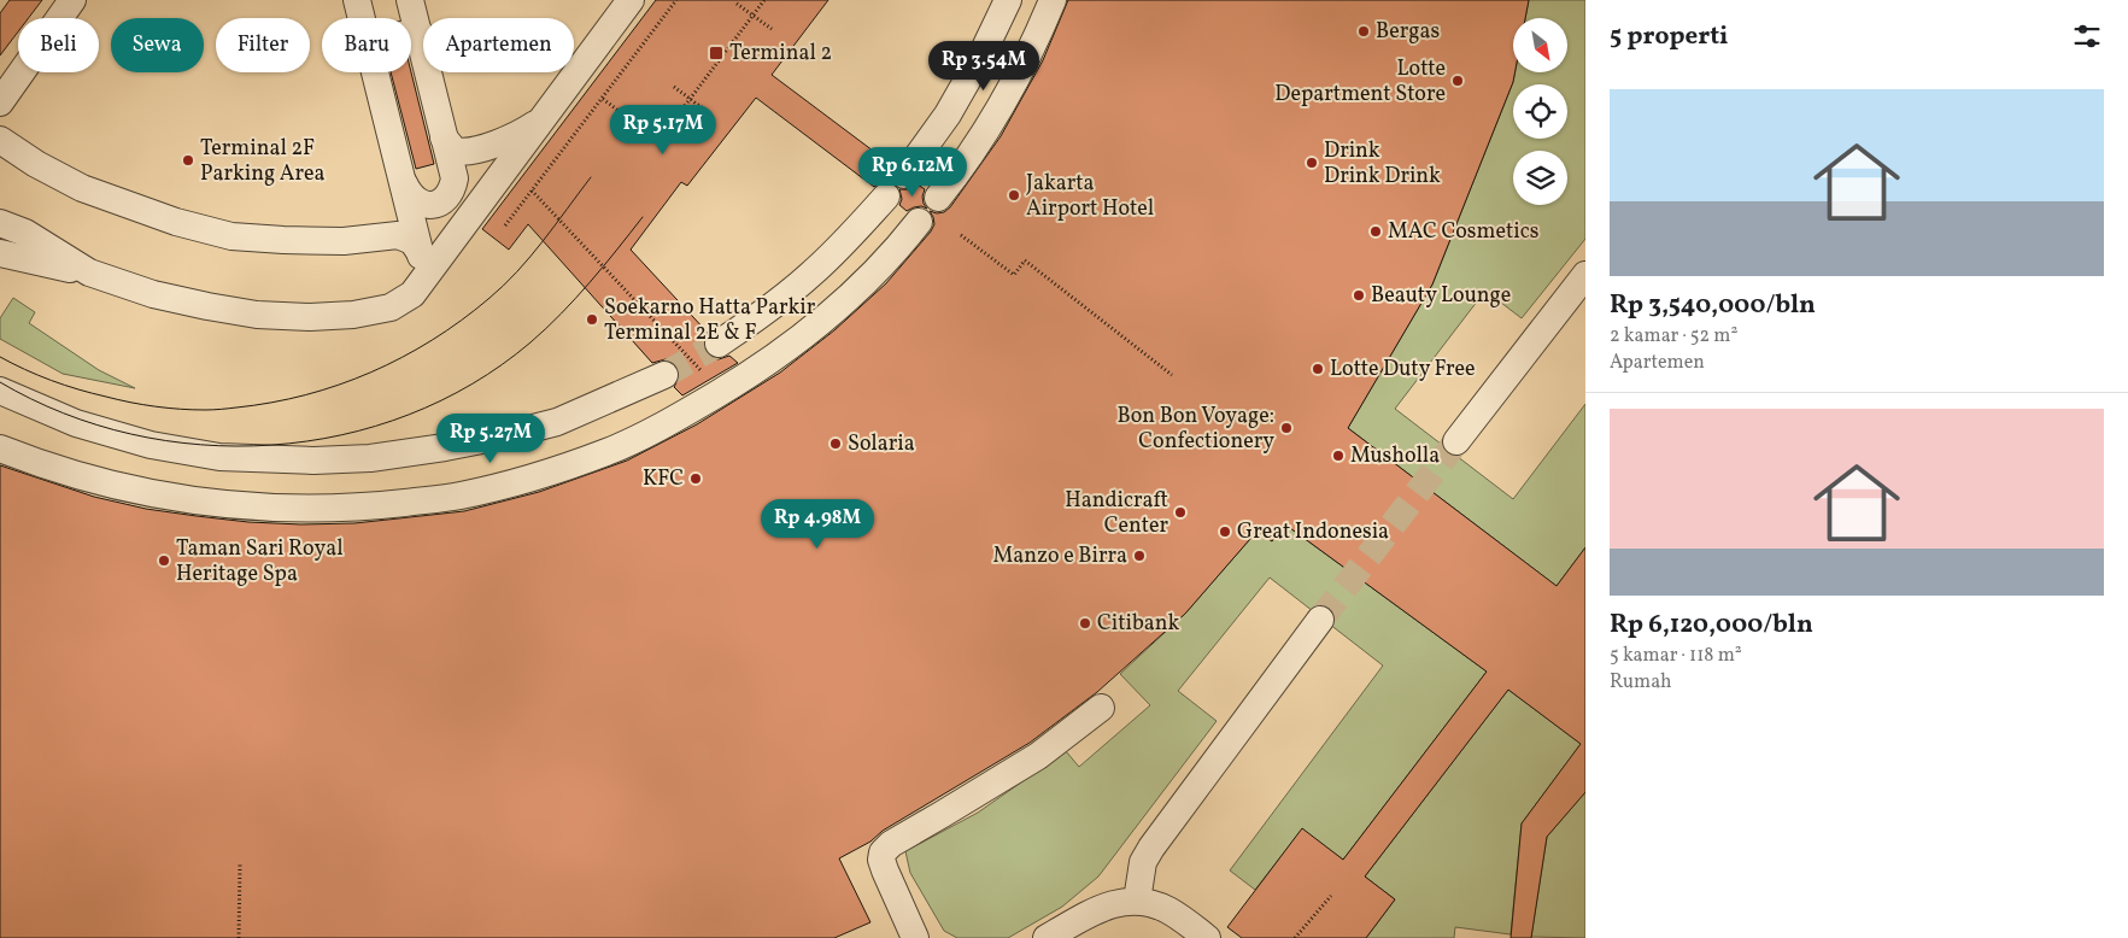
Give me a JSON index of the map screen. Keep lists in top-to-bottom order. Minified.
{"places":{"other":["Bergas","Lotte Department Store","Terminal 2F Parking Area","Drink Drink Drink","Jakarta Airport Hotel","MAC Cosmetics","Beauty Lounge","Soekarno Hatta Parkir Terminal 2E & F","Lotte Duty Free","Bon Bon Voyage: Confectionery","Solaria","Musholla","KFC","Handicraft Center","Great Indonesia","Manzo e Birra","Taman Sari Royal Heritage Spa","Citibank"],"transit":["Terminal 2"]},"north":"bottom right","page":{"heading":"5 properti","chip":["Beli","Sewa","Filter","Baru","Apartemen"],"price":["Rp 3.54M","Rp 5.17M","Rp 6.12M","Rp 5.27M","Rp 4.98M"],"list":[{"name":"Rp 3,540,000/bln","note":"2 kamar · 52 m² · Apartemen"},{"name":"Rp 6,120,000/bln","note":"5 kamar · 118 m² · Rumah"}]}}
